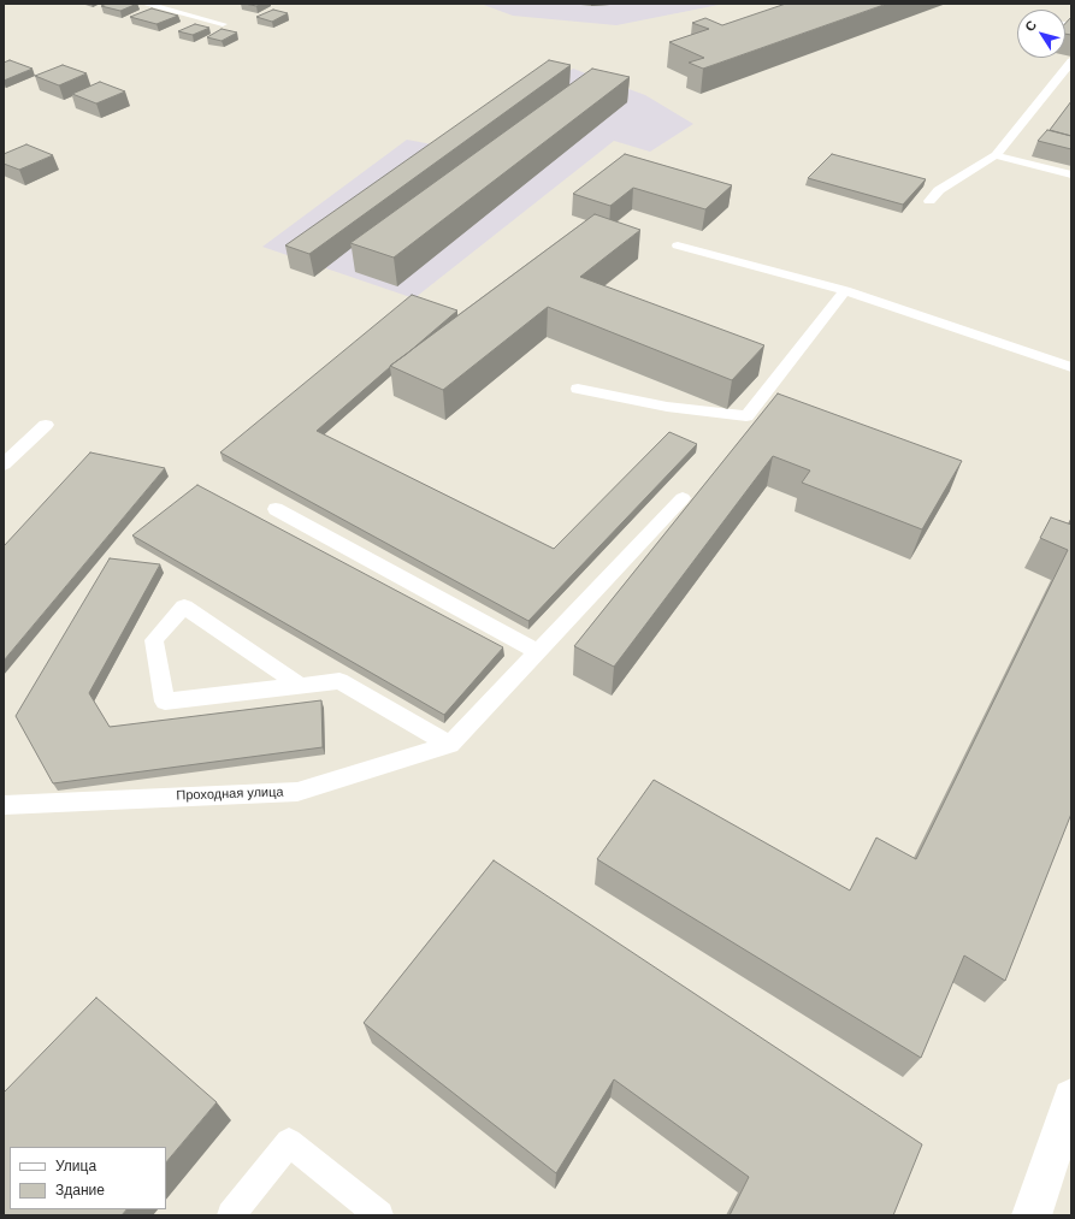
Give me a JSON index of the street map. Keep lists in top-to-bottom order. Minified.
{"streets":{"lane":["Проходная улица"]},"legend":["Улица","Здание"],"north":"top left"}
